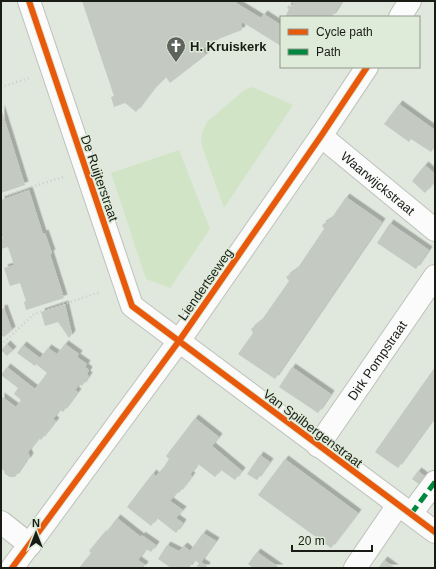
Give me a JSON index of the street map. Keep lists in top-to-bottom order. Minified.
{"streets":{"street":["De Ruijterstraat","Waarwijckstraat","Liendertseweg","Dirk Pompstraat","Van Spilbergenstraat"]},"crossings":[["De Ruijterstraat","Liendertseweg"],["De Ruijterstraat","Van Spilbergenstraat"],["Waarwijckstraat","Liendertseweg"],["Liendertseweg","Van Spilbergenstraat"],["Dirk Pompstraat","Van Spilbergenstraat"]],"places":{"church":["H. Kruiskerk"]},"legend":["Cycle path","Path"],"scale_bar":"20 m","north":"top"}
